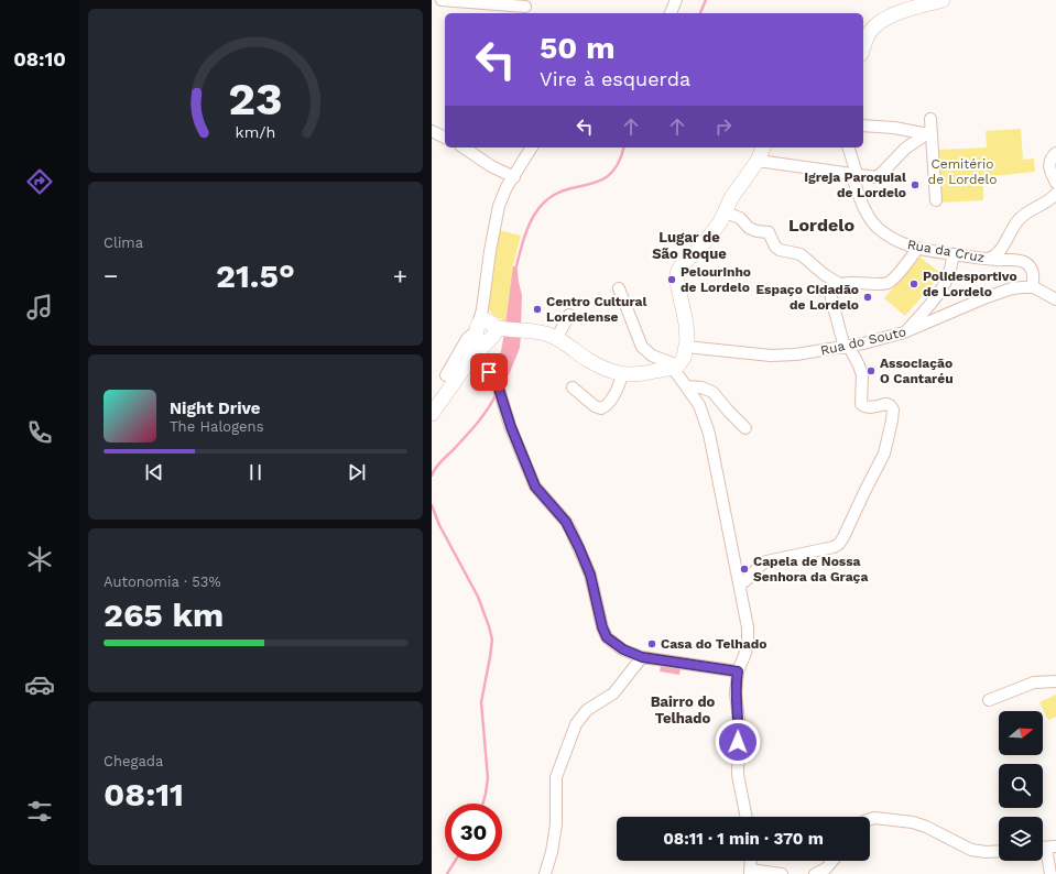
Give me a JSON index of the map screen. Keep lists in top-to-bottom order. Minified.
{"streets":{"street":["Rua da Cruz","Rua do Souto"]},"crossings":[["Rua da Cruz","Rua do Souto"]],"districts":["Lordelo","Lugar de São Roque","Bairro do Telhado"],"parks":["Cemitério de Lordelo"],"places":["Igreja Paroquial de Lordelo","Pelourinho de Lordelo","Polidesportivo de Lordelo","Espaço Cidadão de Lordelo","Centro Cultural Lordelense","Associação O Cantaréu","Capela de Nossa Senhora da Graça","Casa do Telhado"],"north":"right","page":{"tabs":"08:10","turn":["50 m","Vire à esquerda"],"tile":["Clima",["Autonomia · 53%","265 km"],["Chegada","08:11"]],"heat":["−","21.5°","+"],"song":["Night Drive","The Halogens"],"limit":"30","trip":"08:11 · 1 min · 370 m","gauge":["23","km/h"]}}
